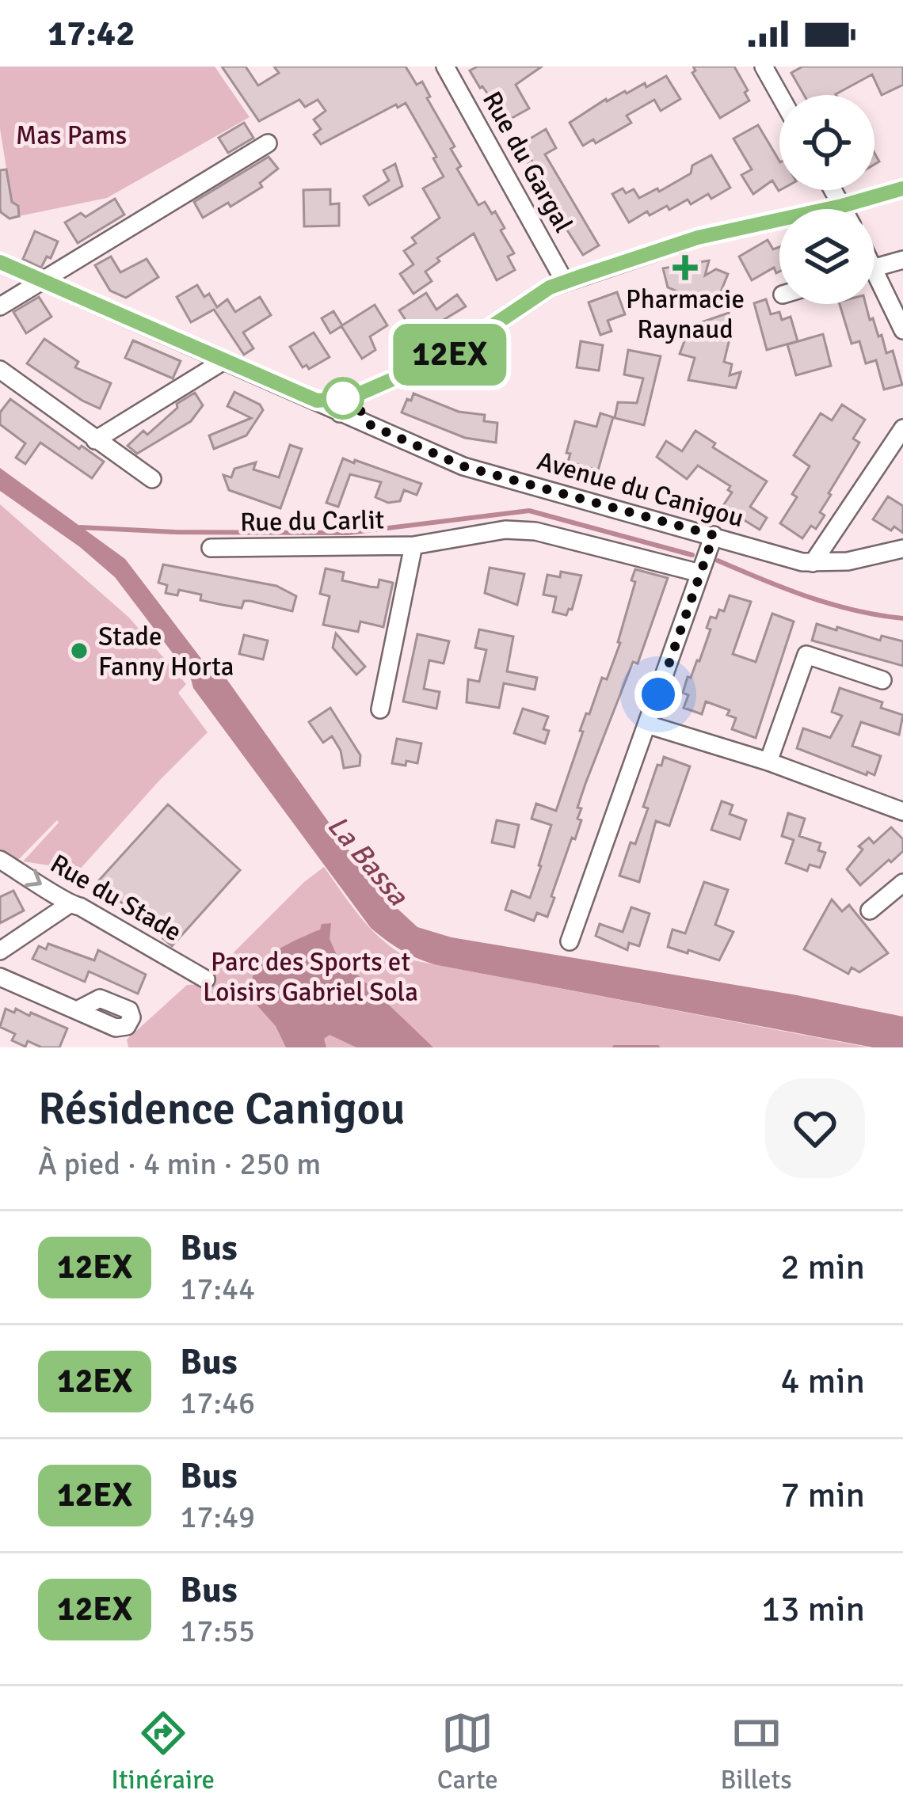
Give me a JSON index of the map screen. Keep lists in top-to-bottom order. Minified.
{"streets":{"street":["Rue du Gargal","Avenue du Canigou","Rue du Carlit","Rue du Stade"]},"water":["La Bassa"],"parks":["Mas Pams","Parc des Sports et Loisirs Gabriel Sola"],"places":{"health":["Pharmacie Raynaud"],"other":["Stade Fanny Horta"]},"lines":["bus line 12EX"],"page":{"status":"17:42","on_map":"12EX","heading":["Résidence Canigou","À pied · 4 min · 250 m"],"list":[{"mark":"12EX","name":"Bus","note":"17:44","value":"2 min"},{"mark":"12EX","name":"Bus","note":"17:46","value":"4 min"},{"mark":"12EX","name":"Bus","note":"17:49","value":"7 min"},{"mark":"12EX","name":"Bus","note":"17:55","value":"13 min"}],"tabs":["Itinéraire","Carte","Billets"]}}
